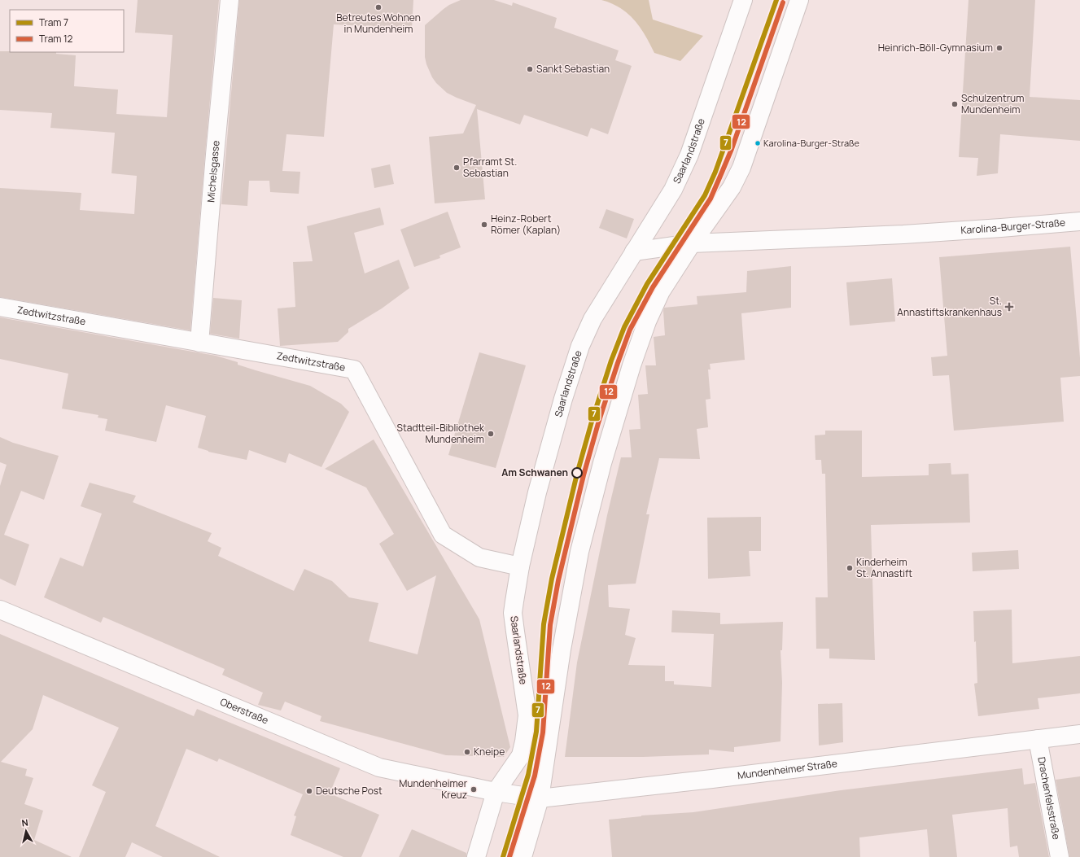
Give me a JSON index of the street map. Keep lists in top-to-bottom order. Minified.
{"streets":{"street":["Saarlandstraße","Michelsgasse","Karolina-Burger-Straße","Zedtwitzstraße","Oberstraße","Mundenheimer Straße","Drachenfelsstraße"]},"crossings":[["Saarlandstraße","Karolina-Burger-Straße"],["Saarlandstraße","Zedtwitzstraße"],["Saarlandstraße","Oberstraße"],["Saarlandstraße","Mundenheimer Straße"],["Michelsgasse","Zedtwitzstraße"],["Oberstraße","Mundenheimer Straße"],["Mundenheimer Straße","Drachenfelsstraße"]],"places":{"other":["Betreutes Wohnen in Mundenheim","Heinrich-Böll-Gymnasium","Sankt Sebastian","Schulzentrum Mundenheim","Karolina-Burger-Straße","Pfarramt St. Sebastian","Heinz-Robert Römer (Kaplan)","Stadtteil-Bibliothek Mundenheim","Am Schwanen","Kinderheim St. Annastift","Kneipe","Mundenheimer Kreuz","Deutsche Post"],"health":["St. Annastiftskrankenhaus"]},"lines":["tram line 7","tram line 12"],"legend":["Tram 7","Tram 12"],"north":"top"}
